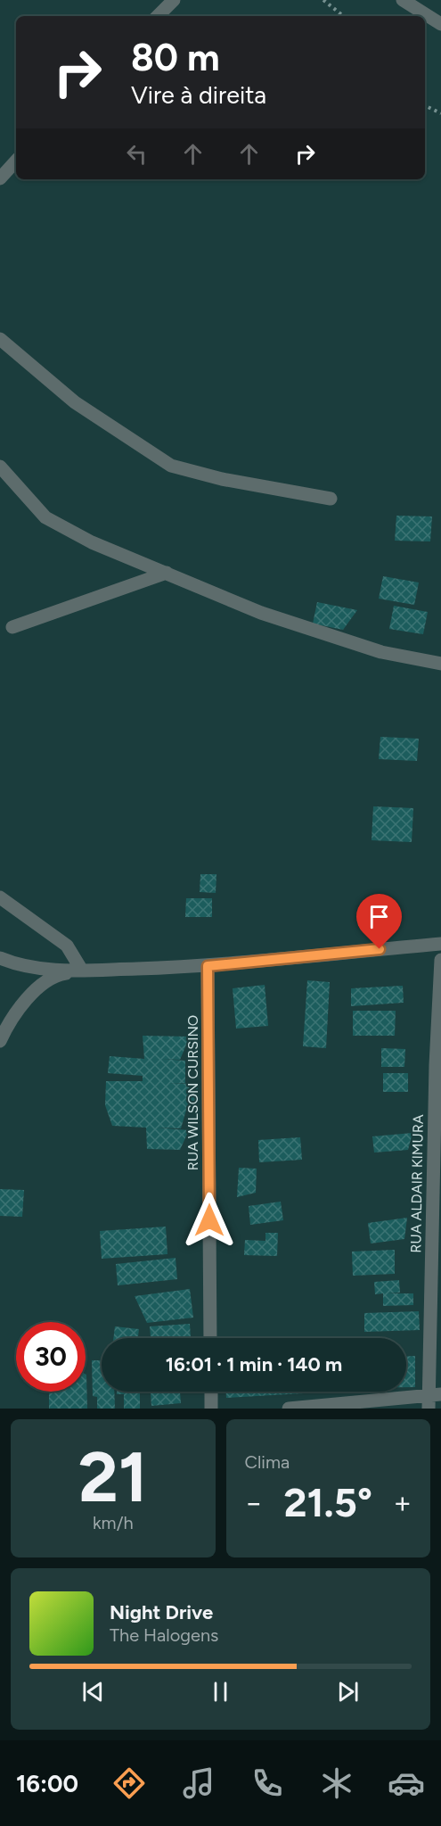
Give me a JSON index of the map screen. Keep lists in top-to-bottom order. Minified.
{"streets":{"street":["RUA WILSON CURSINO","RUA ALDAIR KIMURA"]},"page":{"turn":["80 m","Vire à direita"],"limit":"30","trip":"16:01 · 1 min · 140 m","tile":[["21","km/h"],"Clima"],"heat":["−","21.5°","+"],"song":["Night Drive","The Halogens"],"tabs":"16:00"}}
